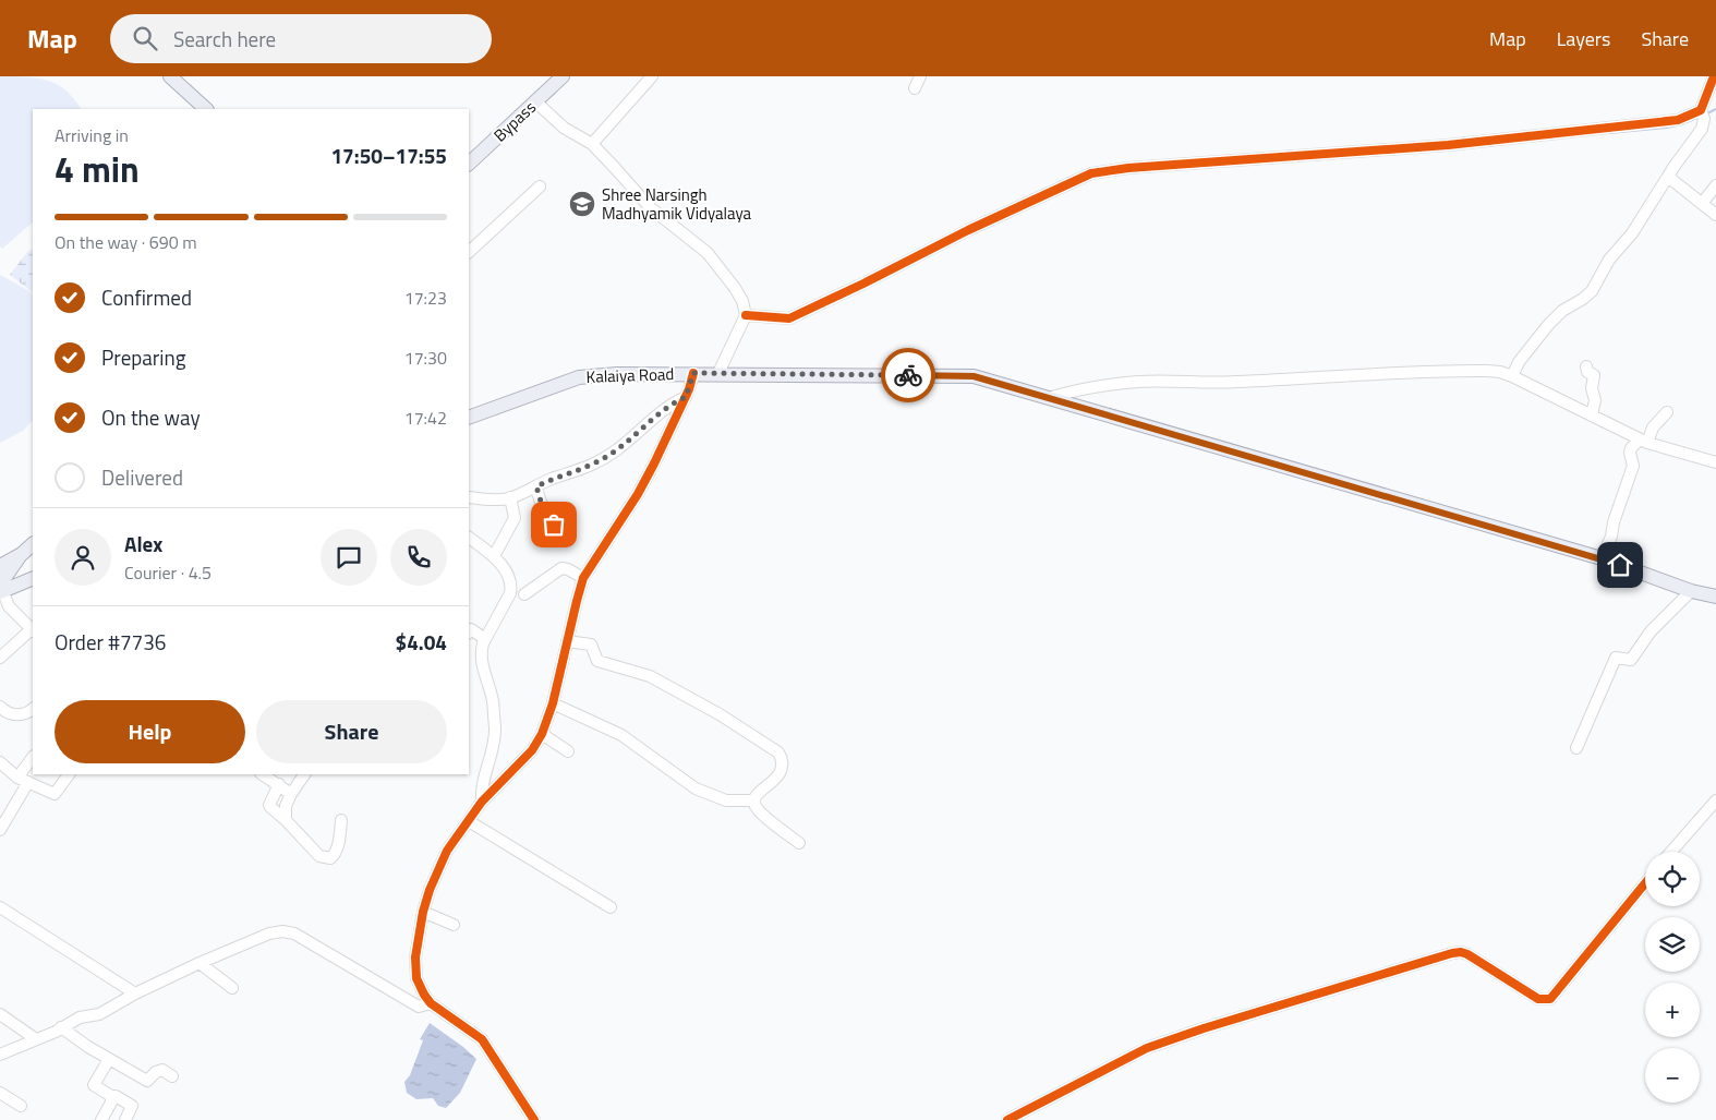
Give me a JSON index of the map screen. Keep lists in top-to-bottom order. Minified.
{"streets":{"main road":["Bypass","Kalaiya Road"]},"places":{"school or university":["Shree Narsingh Madhyamik Vidyalaya"]},"page":{"header":"Map","search":"Search here","nav":["Map","Layers","Share"],"heading":["4 min","Arriving in","17:50–17:55"],"panel":["Alex","Courier · 4.5","Order #7736","$4.04"],"bar":"On the way · 690 m","list":[["Confirmed","17:23"],["Preparing","17:30"],["On the way","17:42"],"Delivered"],"buttons":["Help","Share"],"map_buttons":["+","−"]}}
